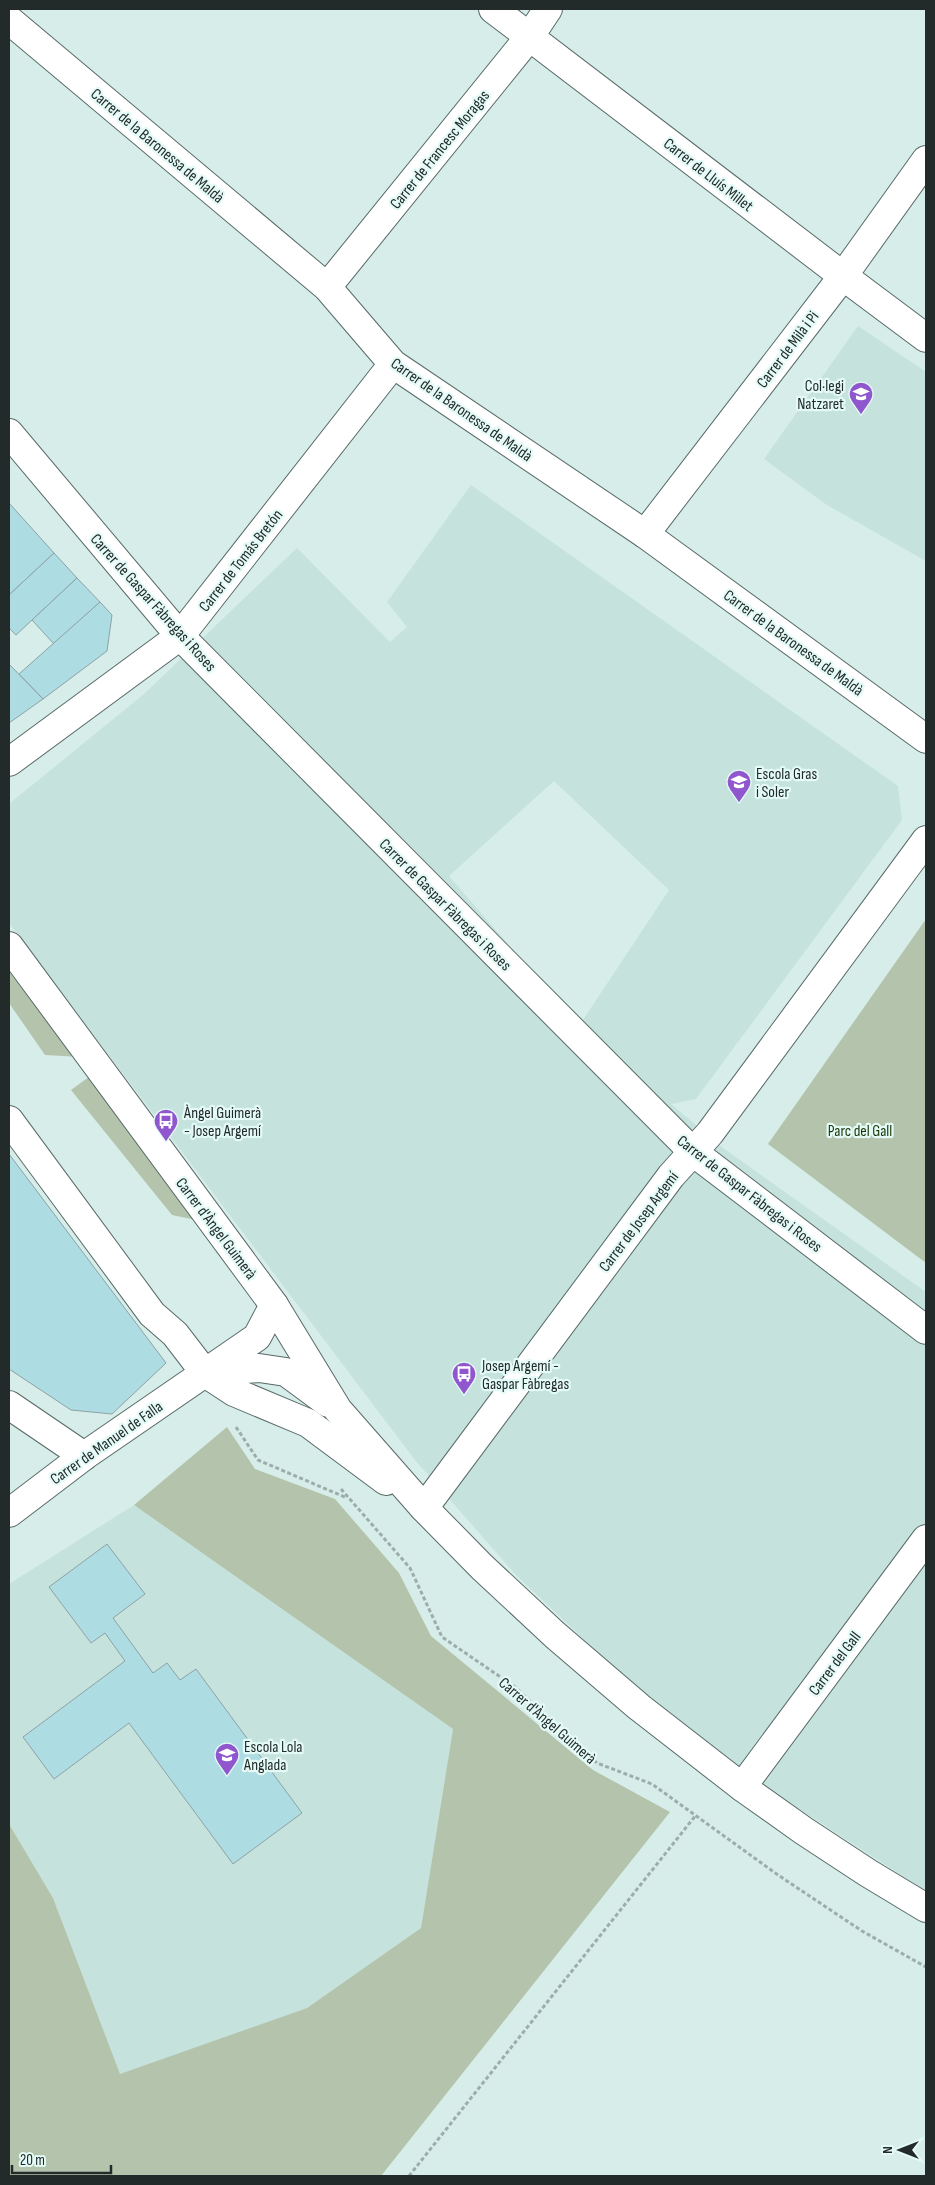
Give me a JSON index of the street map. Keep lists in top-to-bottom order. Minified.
{"streets":{"street":["Carrer de la Baronessa de Maldà","Carrer de Francesc Moragas","Carrer de Lluís Millet","Carrer de Milà i Pi","Carrer de Tomás Bretón","Carrer de Gaspar Fàbregas i Roses","Carrer de Josep Argemí","Carrer d'Àngel Guimerà","Carrer de Manuel de Falla","Carrer del Gall"]},"crossings":[["Carrer de la Baronessa de Maldà","Carrer de Francesc Moragas"],["Carrer de la Baronessa de Maldà","Carrer de Milà i Pi"],["Carrer de la Baronessa de Maldà","Carrer de Tomás Bretón"],["Carrer de Francesc Moragas","Carrer de Lluís Millet"],["Carrer de Lluís Millet","Carrer de Milà i Pi"],["Carrer de Tomás Bretón","Carrer de Gaspar Fàbregas i Roses"],["Carrer de Gaspar Fàbregas i Roses","Carrer de Josep Argemí"],["Carrer de Josep Argemí","Carrer d'Àngel Guimerà"],["Carrer d'Àngel Guimerà","Carrer de Manuel de Falla"],["Carrer d'Àngel Guimerà","Carrer del Gall"]],"parks":["Parc del Gall"],"places":{"school or university":["Col·legi Natzaret","Escola Gras i Soler","Escola Lola Anglada"],"bus stop":["Àngel Guimerà - Josep Argemí","Josep Argemí - Gaspar Fàbregas"]},"scale_bar":"20 m","north":"left"}
